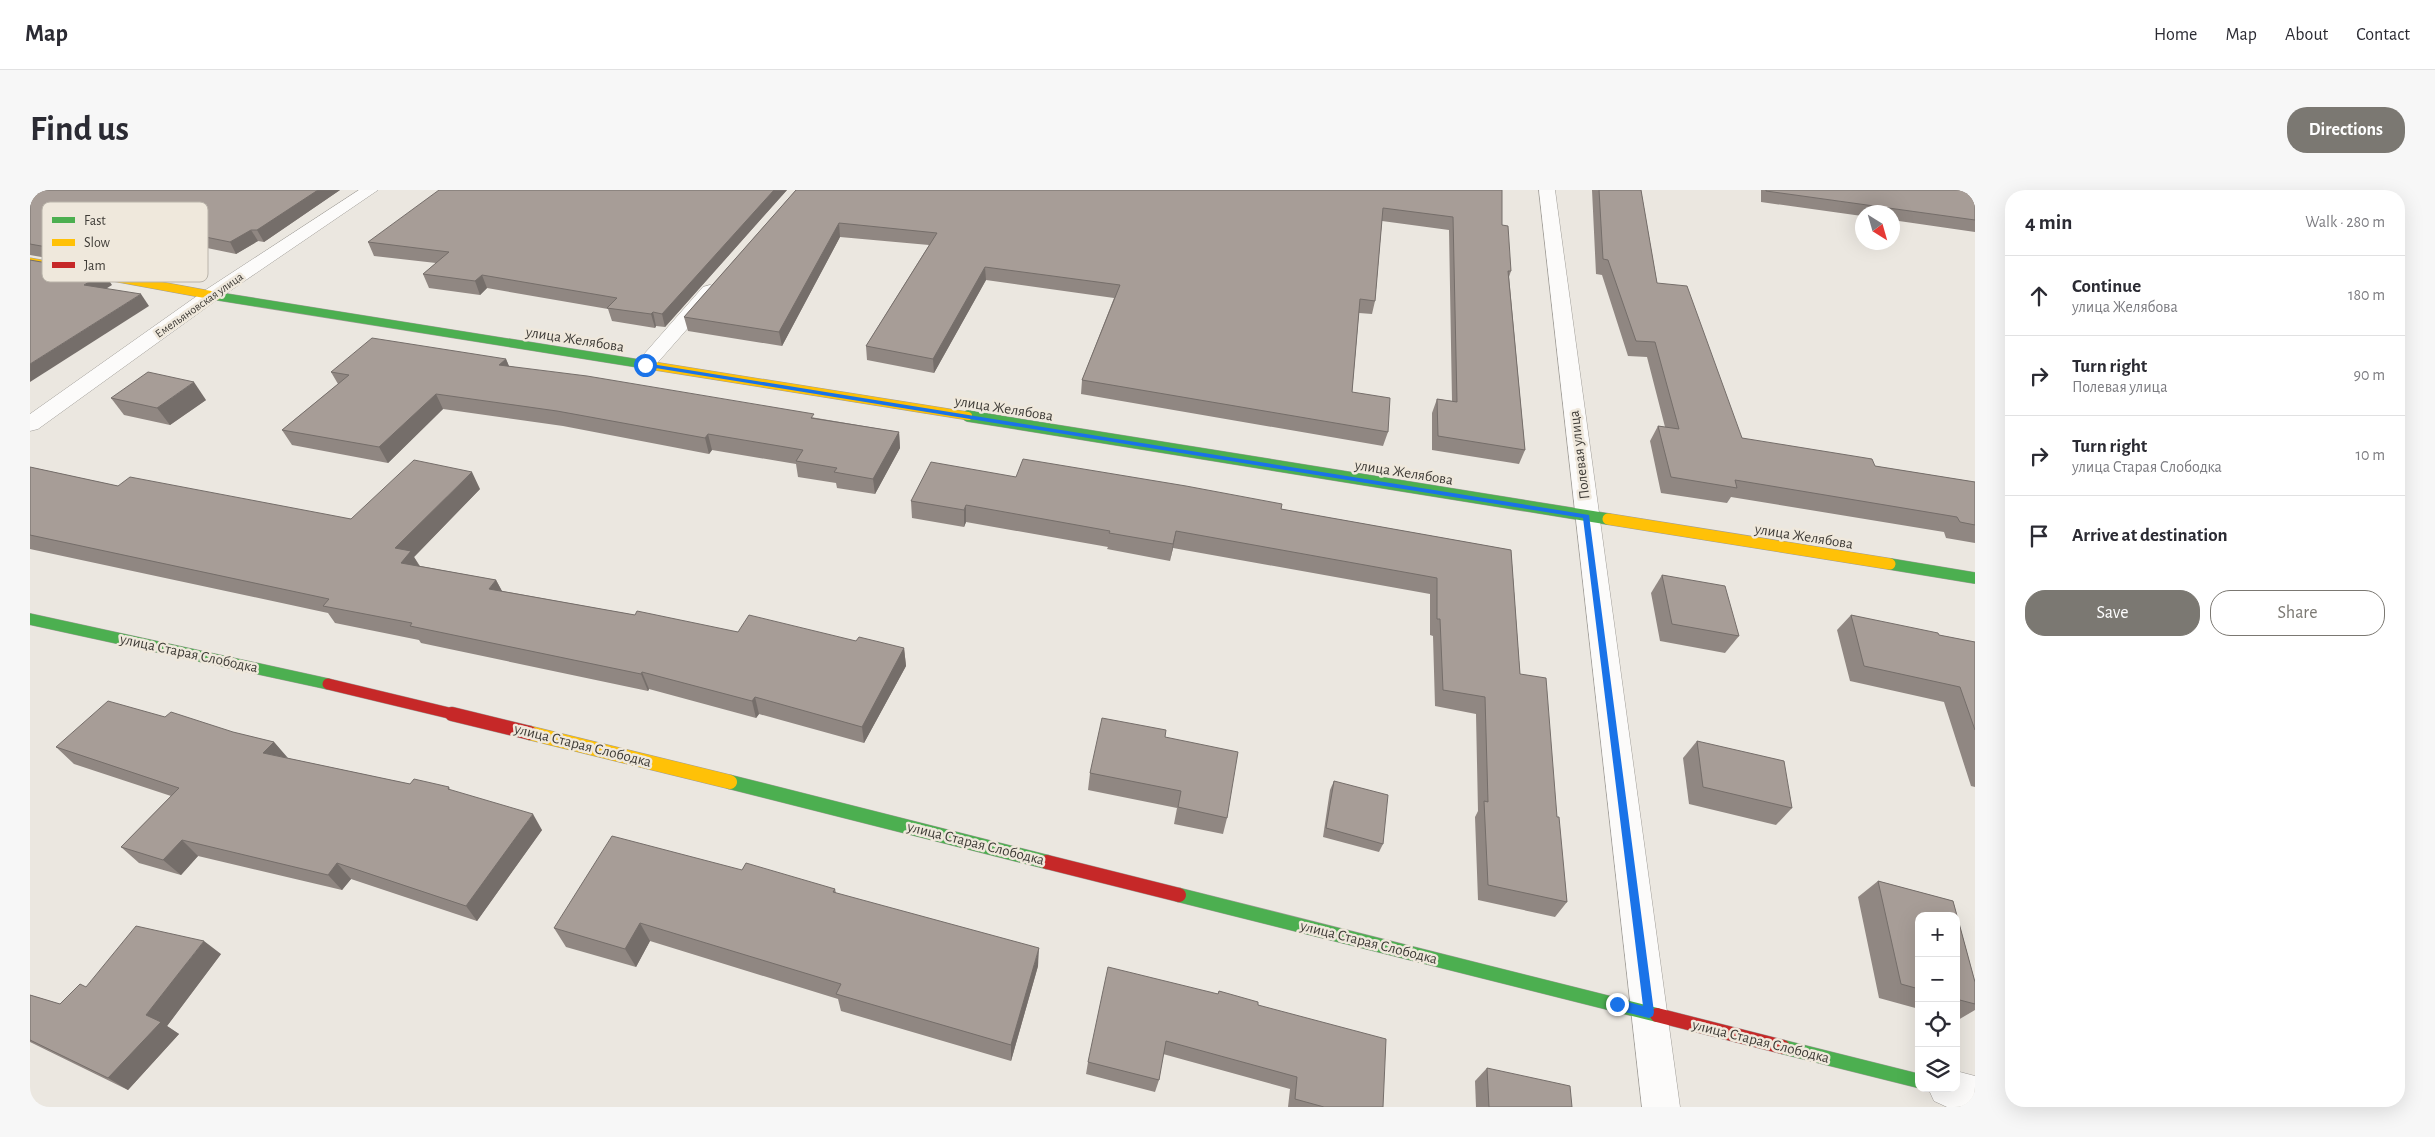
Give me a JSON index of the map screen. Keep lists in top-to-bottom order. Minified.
{"streets":{"street":["Емельяновская улица","улица Желябова","Полевая улица","улица Старая Слободка"]},"crossings":[["Емельяновская улица","улица Желябова"],["улица Желябова","Полевая улица"],["Полевая улица","улица Старая Слободка"]],"legend":["Fast","Slow","Jam"],"north":"bottom right","page":{"header":"Map","nav":["Home","Map","About","Contact"],"buttons":["Directions",["Save","Share"]],"title":"Find us","heading":["4 min","Walk · 280 m"],"list":[["Continue","улица Желябова","180 m"],["Turn right","Полевая улица","90 m"],["Turn right","улица Старая Слободка","10 m"],"Arrive at destination"],"map_buttons":["+","−"]}}
